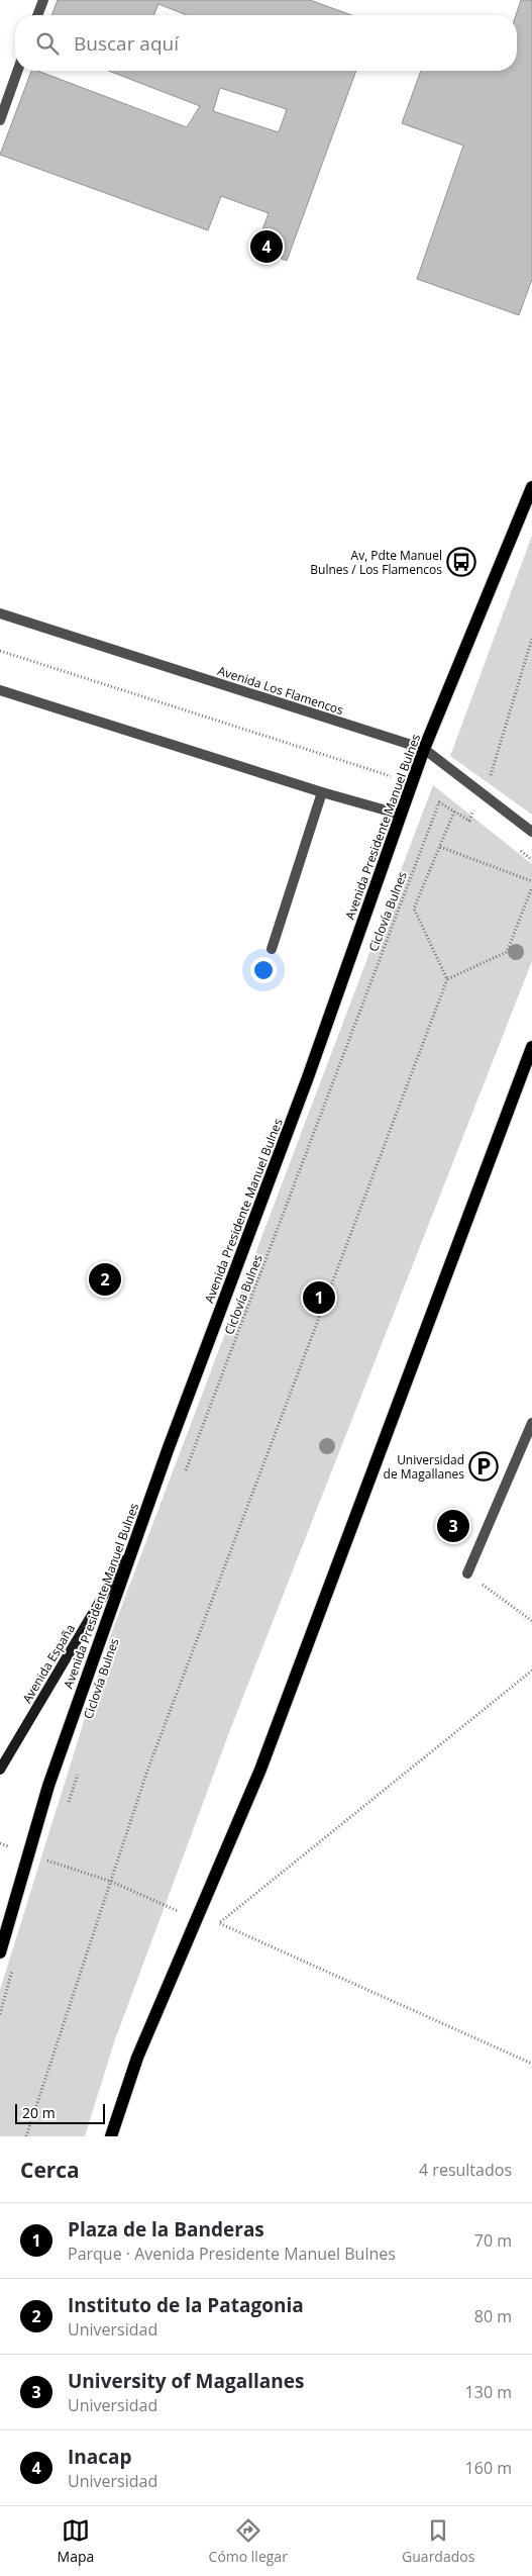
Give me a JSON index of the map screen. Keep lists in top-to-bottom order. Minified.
{"streets":{"main road":["Avenida Presidente Manuel Bulnes","Avenida España"],"street":["Avenida Los Flamencos"],"path":["Ciclovía Bulnes"]},"crossings":[["Avenida Los Flamencos","Avenida Presidente Manuel Bulnes"],["Avenida Los Flamencos","Ciclovía Bulnes"],["Avenida Presidente Manuel Bulnes","Avenida España"]],"places":{"bus stop":["Av, Pdte Manuel Bulnes / Los Flamencos"],"parking":["Universidad de Magallanes"]},"scale_bar":"20 m","page":{"search":"Buscar aquí","pins":["4","2","1","3"],"scale":"20 m","heading":["Cerca","4 resultados"],"list":[{"mark":"1","name":"Plaza de la Banderas","note":"Parque · Avenida Presidente Manuel Bulnes","value":"70 m"},{"mark":"2","name":"Instituto de la Patagonia","note":"Universidad","value":"80 m"},{"mark":"3","name":"University of Magallanes","note":"Universidad","value":"130 m"},{"mark":"4","name":"Inacap","note":"Universidad","value":"160 m"}],"nav":["Mapa","Cómo llegar","Guardados"]}}
